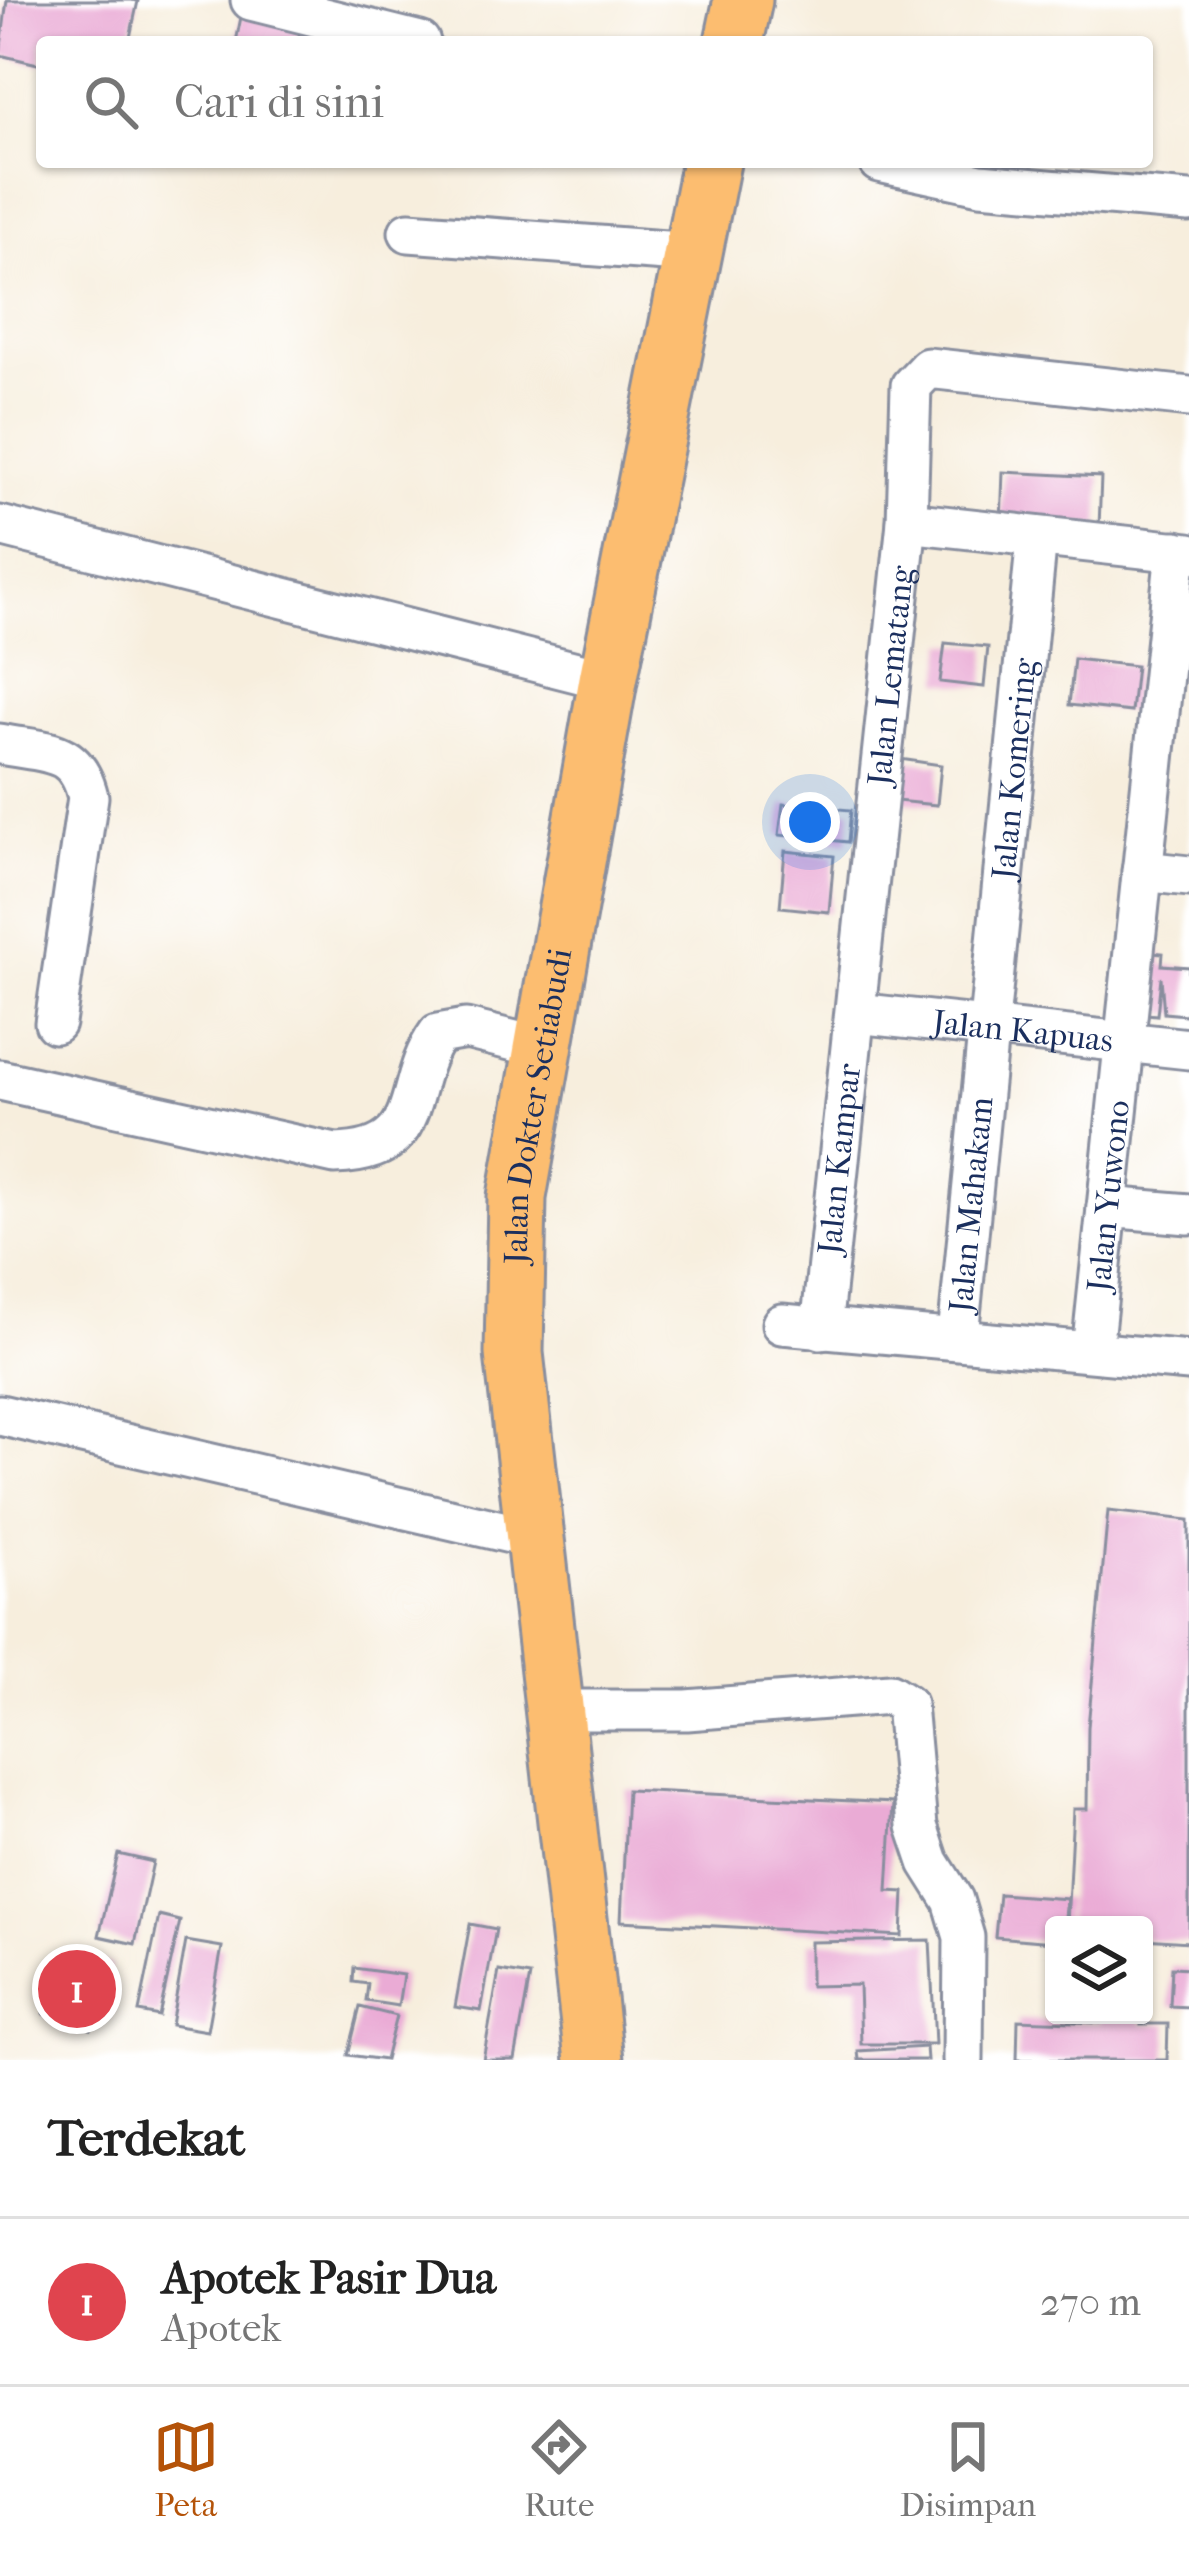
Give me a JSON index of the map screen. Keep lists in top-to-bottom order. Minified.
{"streets":{"highway":["Jalan Dokter Setiabudi"],"street":["Jalan Lematang","Jalan Komering","Jalan Kapuas","Jalan Kampar","Jalan Yuwono","Jalan Mahakam"]},"crossings":[["Jalan Lematang","Jalan Kapuas"],["Jalan Lematang","Jalan Kampar"],["Jalan Komering","Jalan Kapuas"],["Jalan Komering","Jalan Mahakam"],["Jalan Kapuas","Jalan Kampar"],["Jalan Kapuas","Jalan Yuwono"],["Jalan Kapuas","Jalan Mahakam"],["Jalan Kampar","Jalan Mahakam"]],"page":{"search":"Cari di sini","pins":"1","heading":"Terdekat","list":[{"mark":"1","name":"Apotek Pasir Dua","note":"Apotek","value":"270 m"}],"nav":["Peta","Rute","Disimpan"]}}
